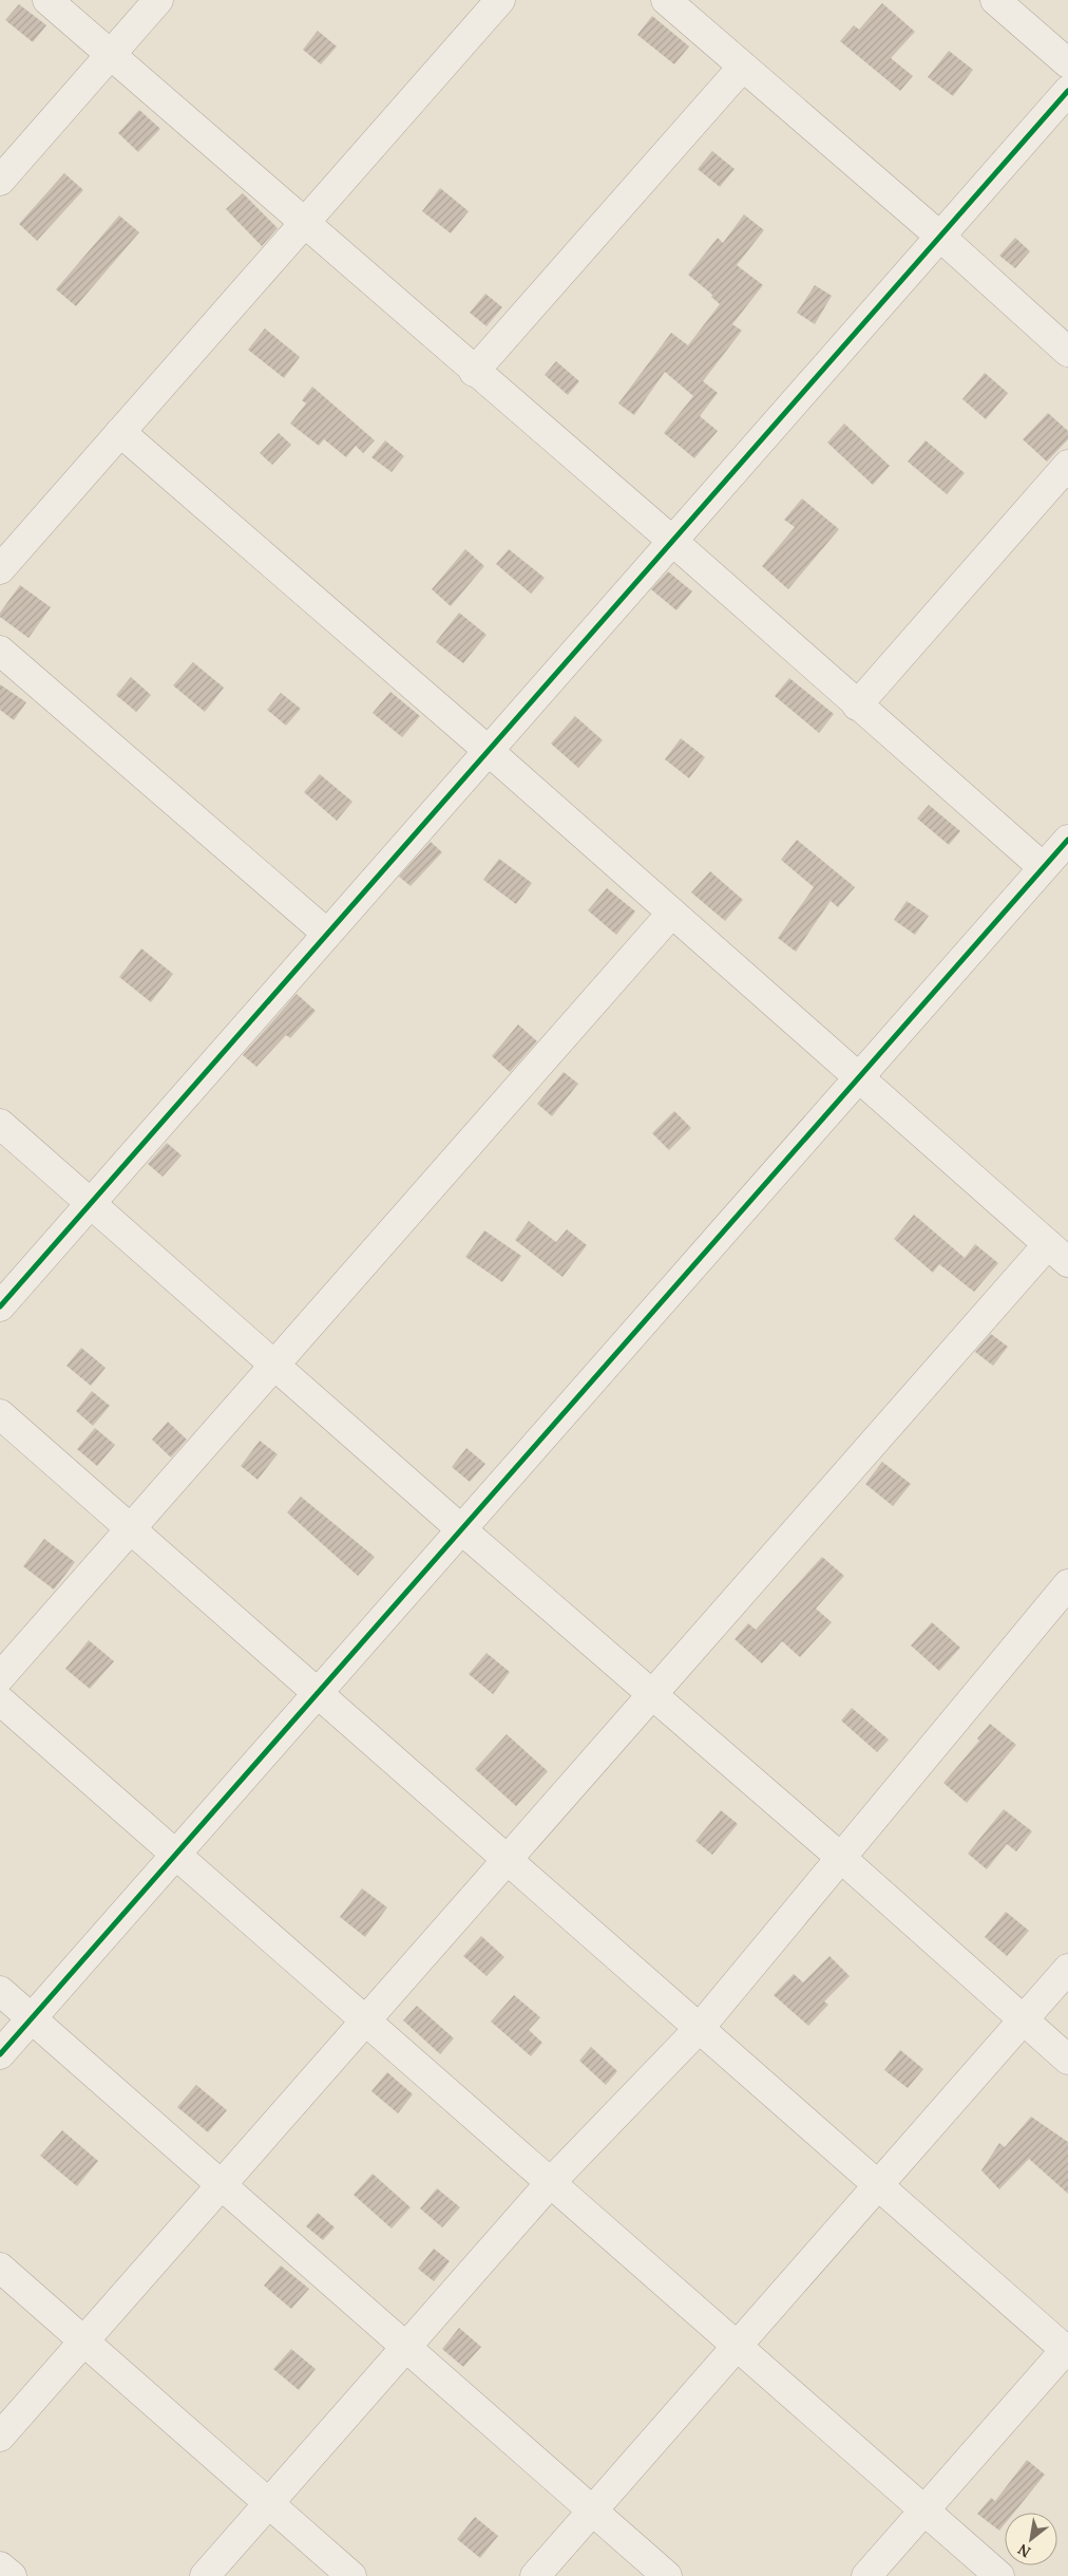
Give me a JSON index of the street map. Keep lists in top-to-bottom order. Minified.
{"north":"bottom left"}
